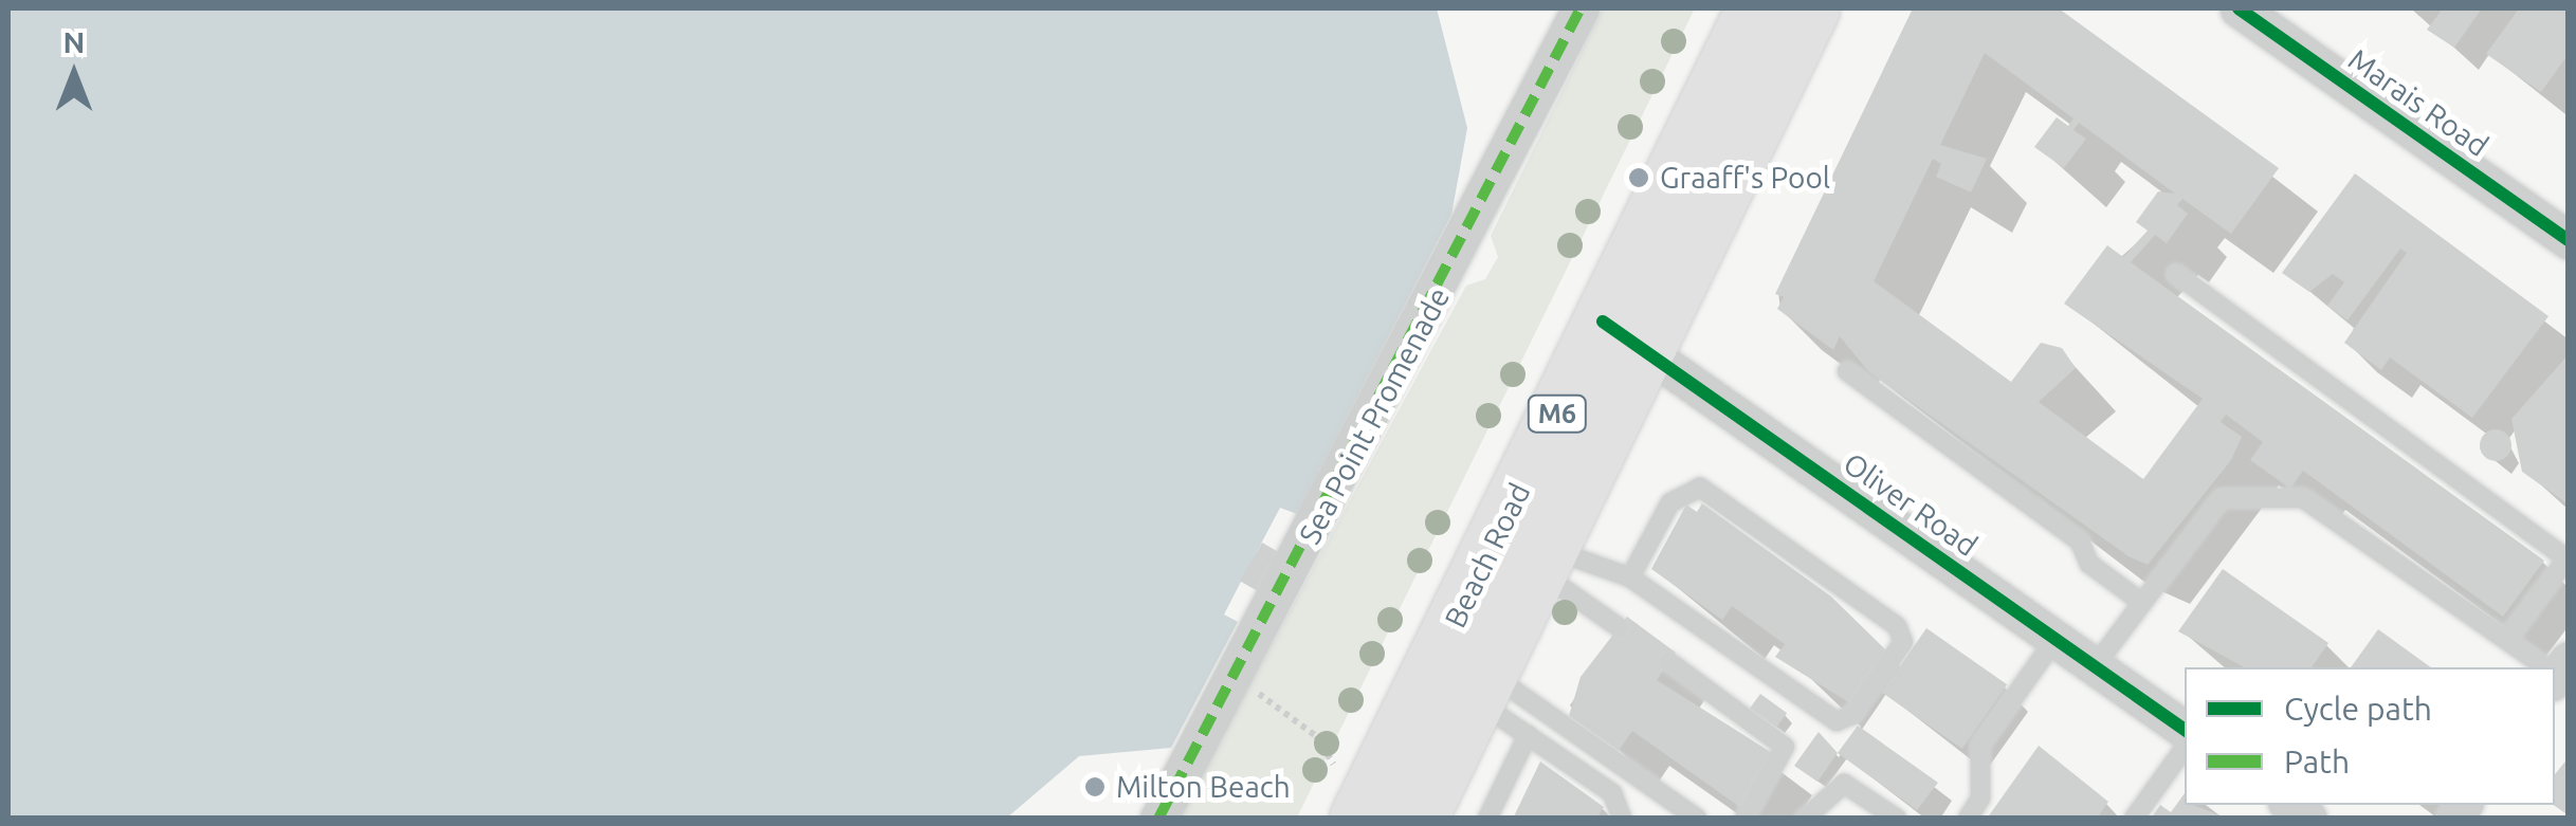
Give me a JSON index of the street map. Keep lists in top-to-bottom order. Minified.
{"streets":{"main road":["M6","Beach Road"],"street":["Marais Road","Sea Point Promenade","Oliver Road"]},"crossings":[["Oliver Road","Beach Road"]],"places":["Graaff's Pool","Milton Beach"],"legend":["Cycle path","Path"],"north":"top"}
